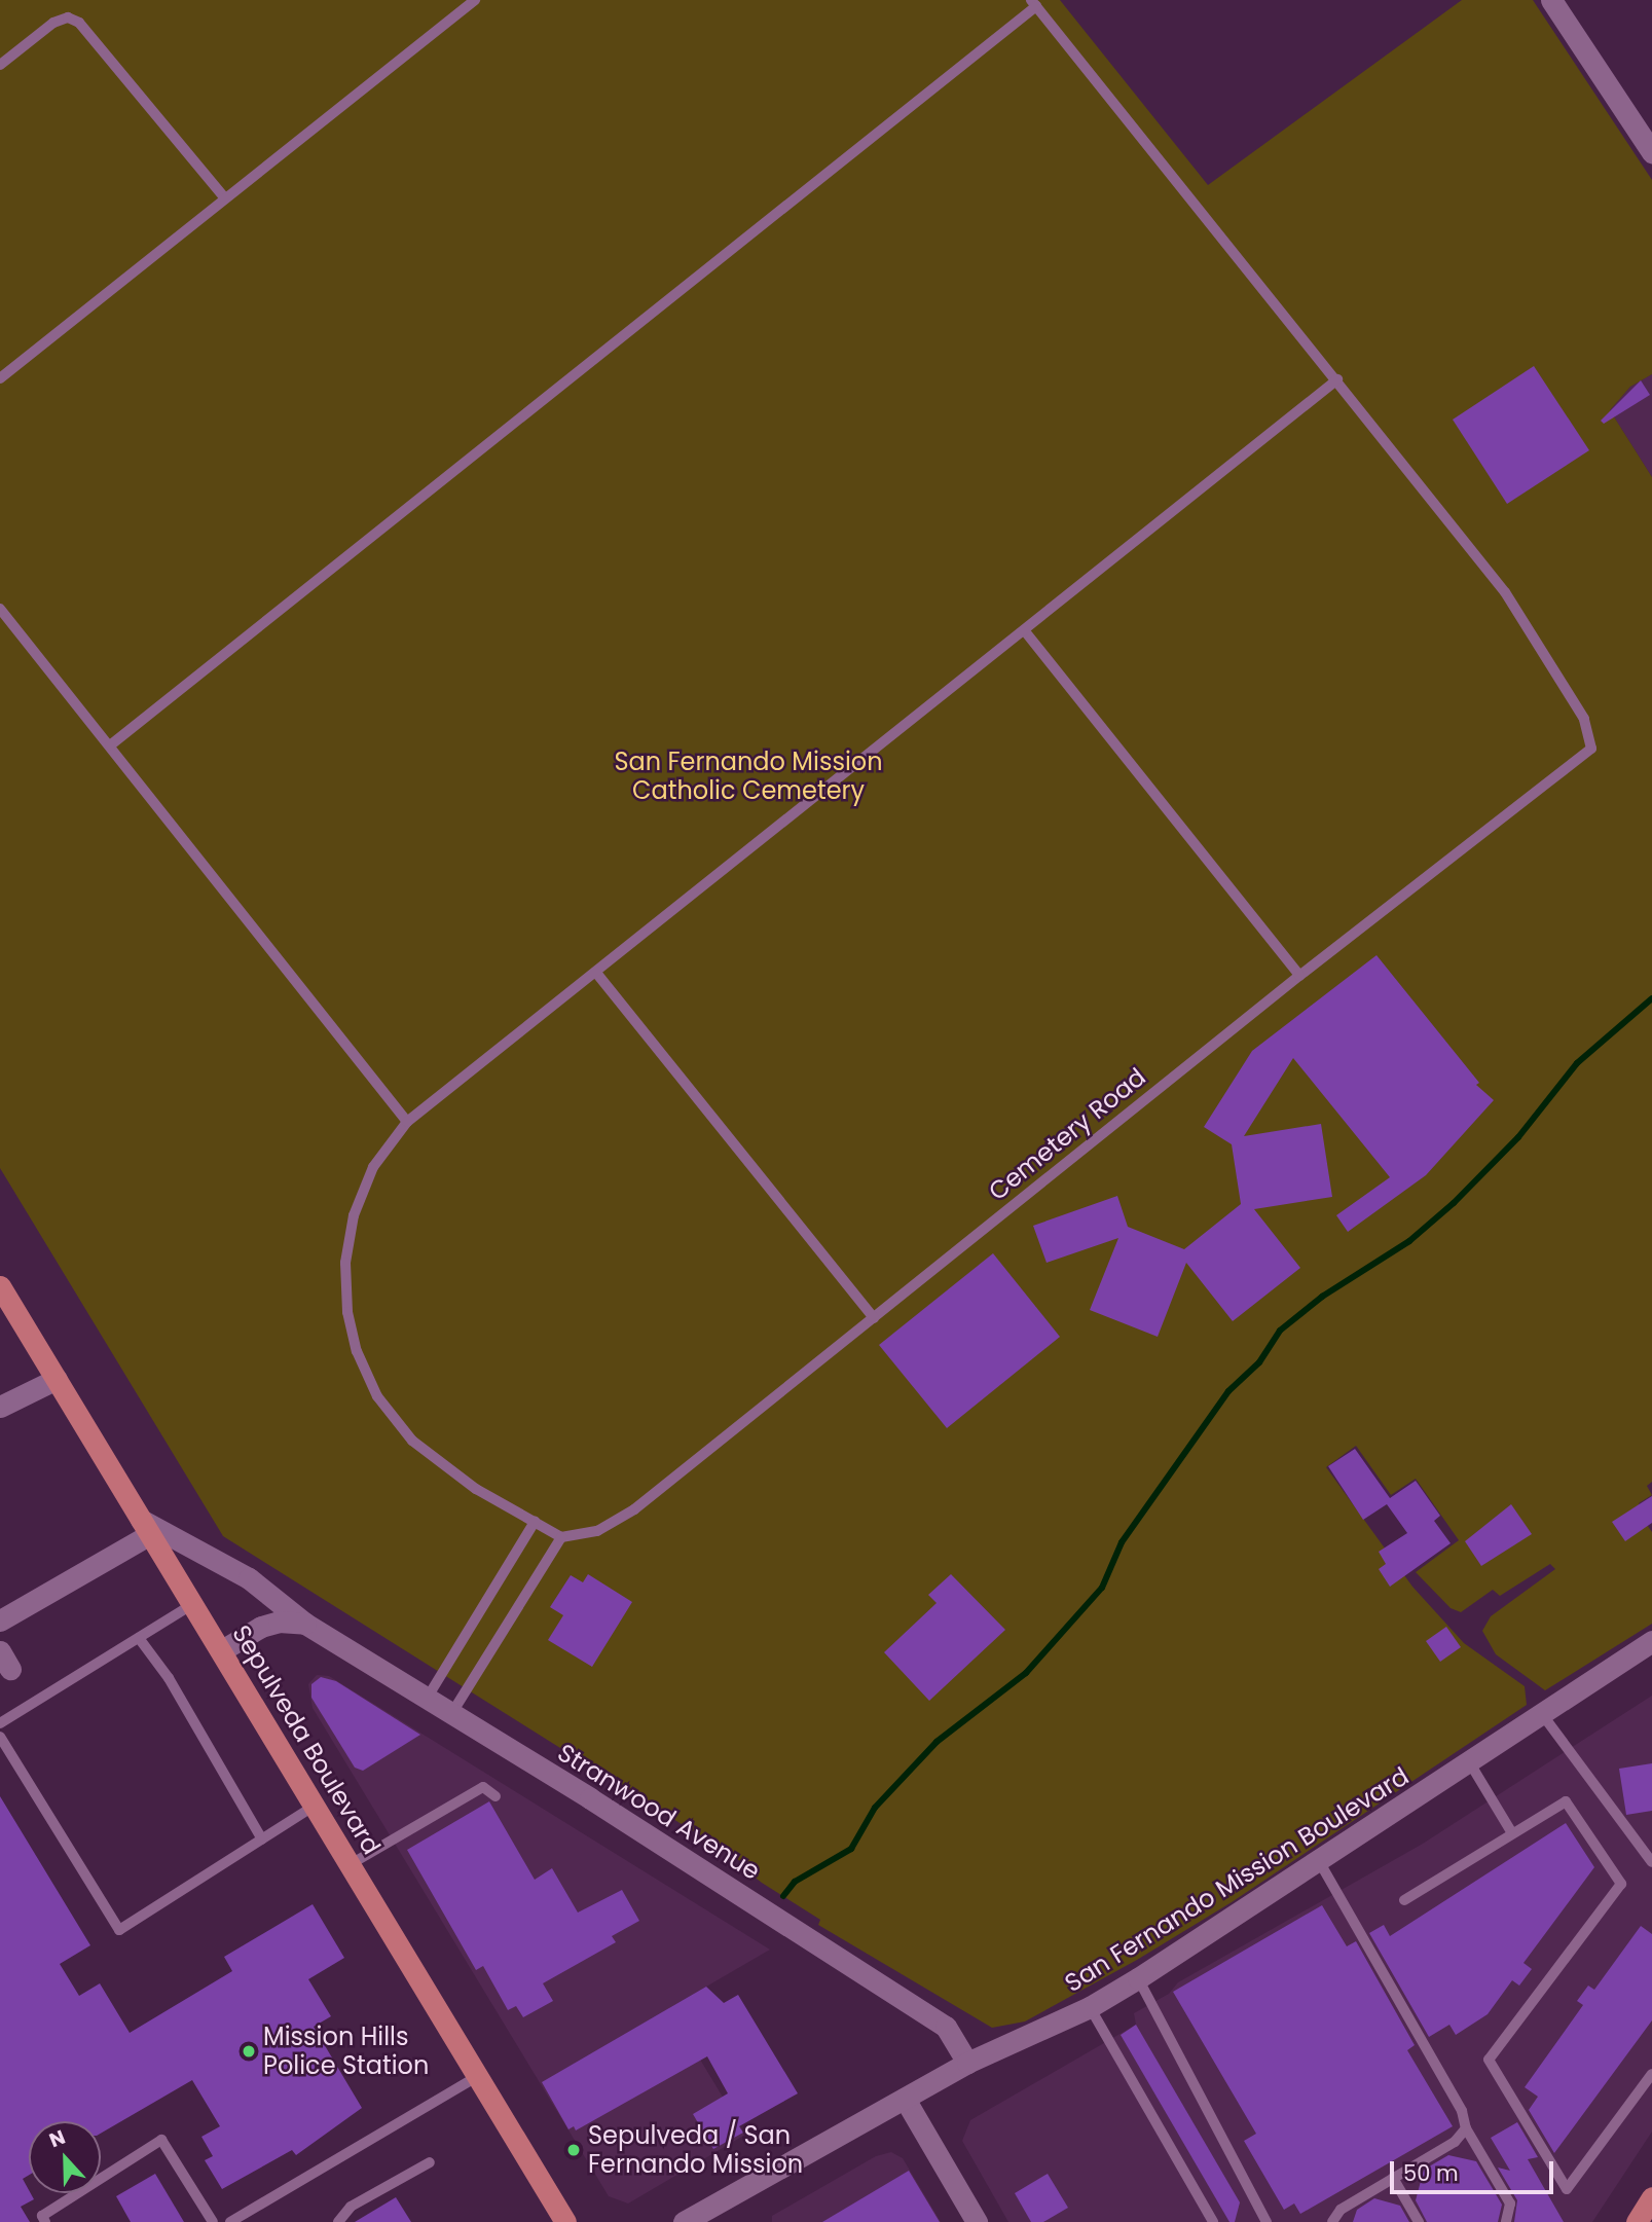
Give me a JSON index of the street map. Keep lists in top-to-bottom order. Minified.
{"streets":{"main road":["Sepulveda Boulevard"],"street":["Stranwood Avenue","San Fernando Mission Boulevard"],"lane":["Cemetery Road"]},"crossings":[["Sepulveda Boulevard","Stranwood Avenue"],["Stranwood Avenue","San Fernando Mission Boulevard"]],"parks":["San Fernando Mission Catholic Cemetery"],"places":["Mission Hills Police Station","Sepulveda / San Fernando Mission"],"scale_bar":"50 m","north":"top"}
